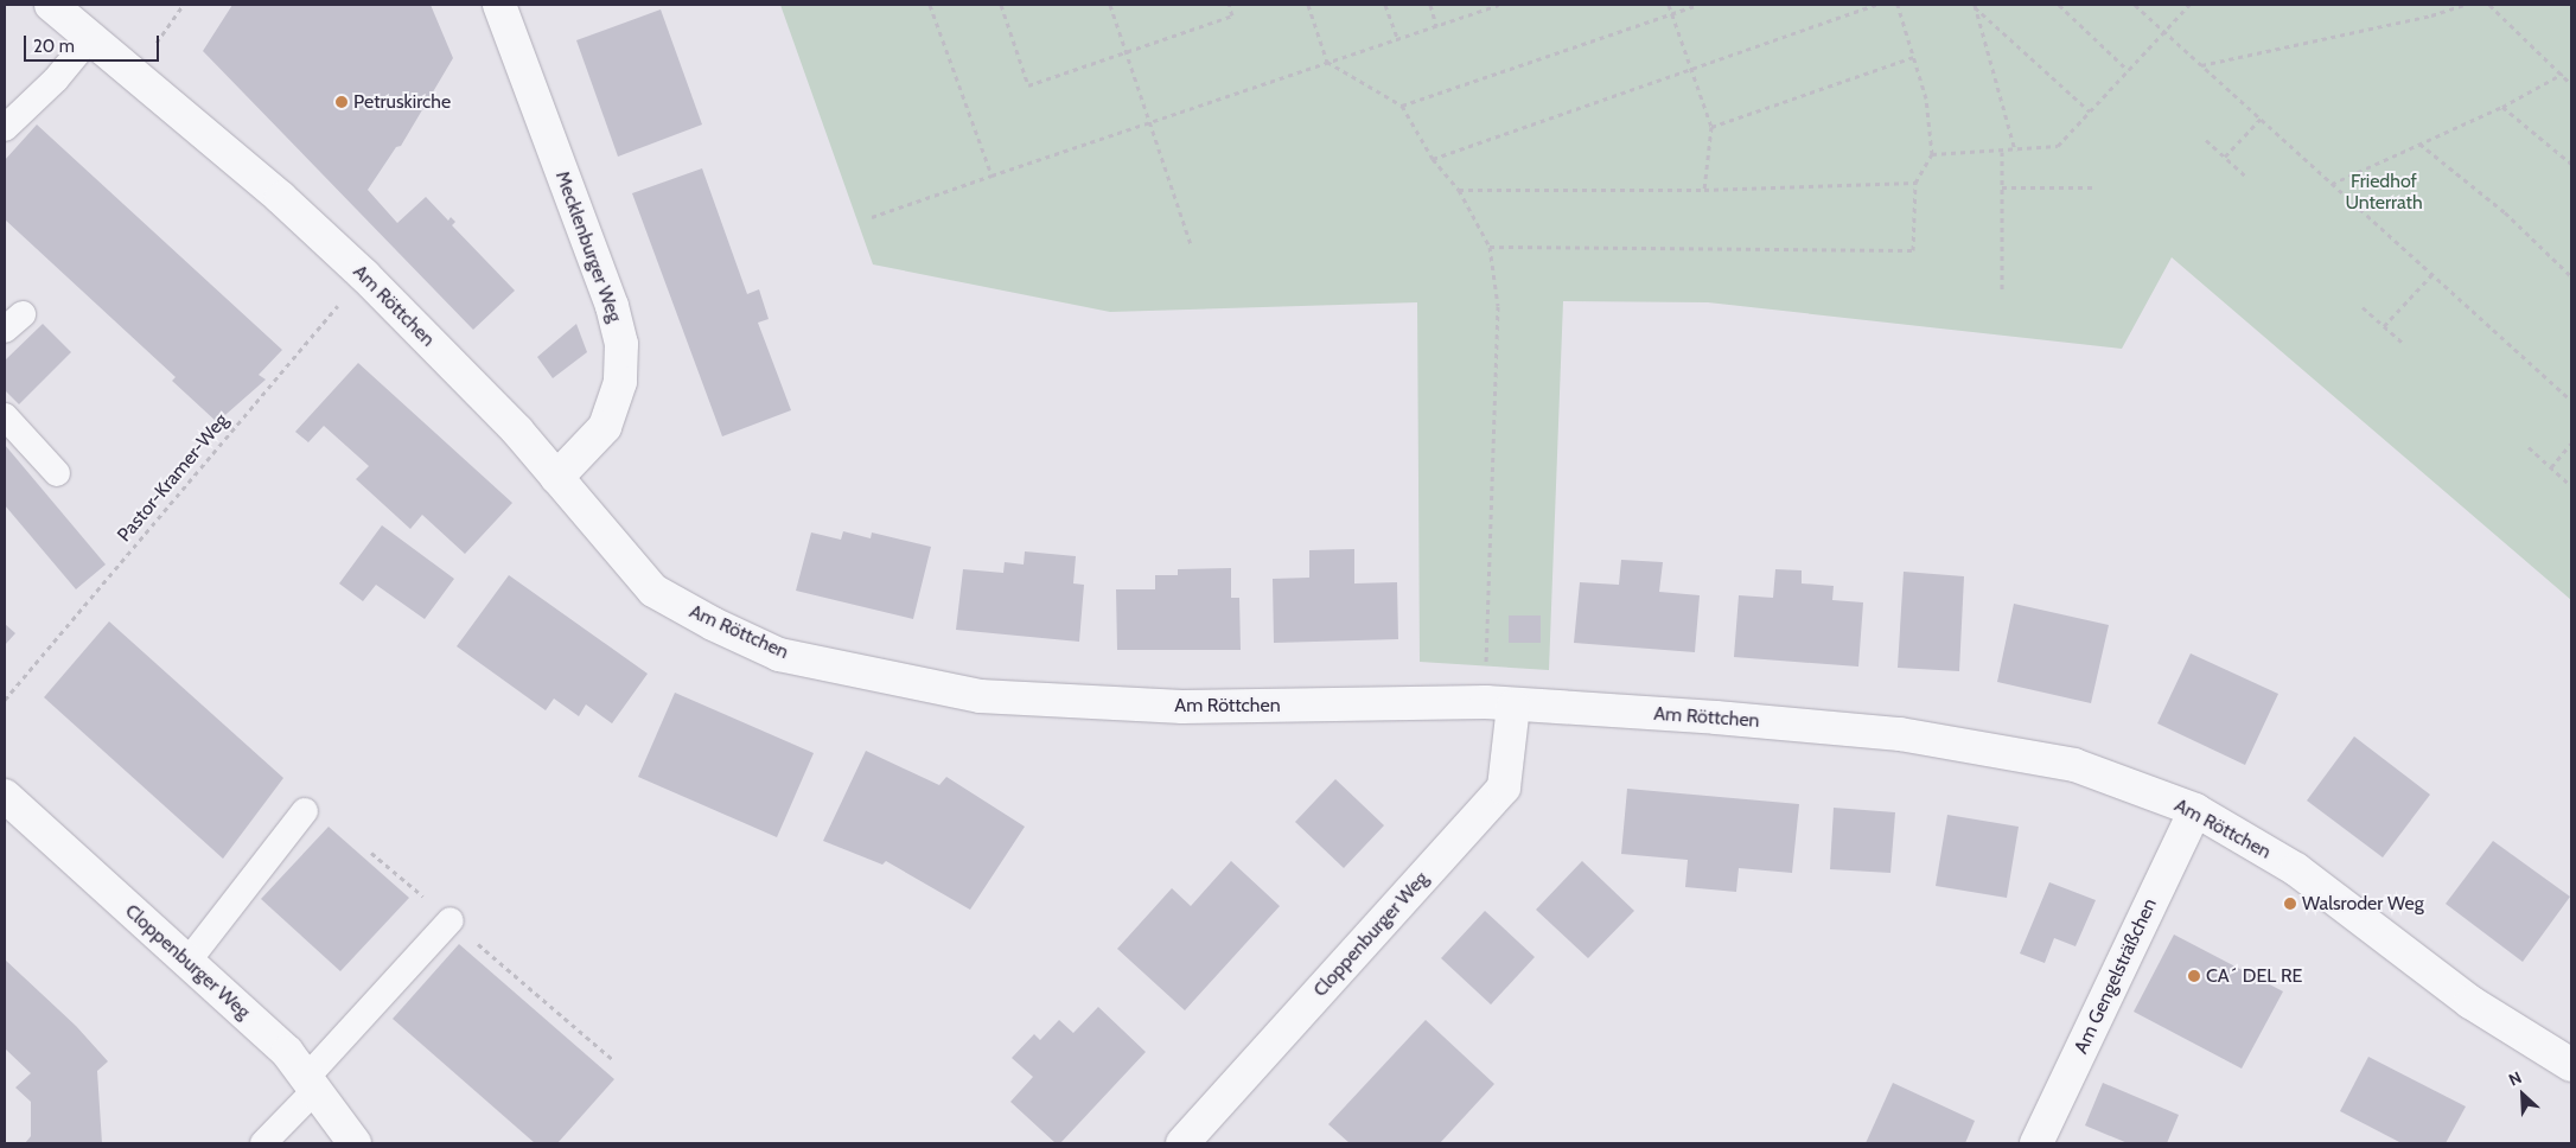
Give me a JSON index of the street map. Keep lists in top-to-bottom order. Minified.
{"streets":{"street":["Mecklenburger Weg","Am Röttchen","Cloppenburger Weg","Am Gengelsträßchen"],"path":["Pastor-Kramer-Weg"]},"crossings":[["Mecklenburger Weg","Am Röttchen"],["Am Röttchen","Pastor-Kramer-Weg"],["Am Röttchen","Cloppenburger Weg"],["Am Röttchen","Am Gengelsträßchen"]],"parks":["Friedhof Unterrath"],"places":["Petruskirche","Walsroder Weg","CA´ DEL RE"],"scale_bar":"20 m","north":"top left"}
